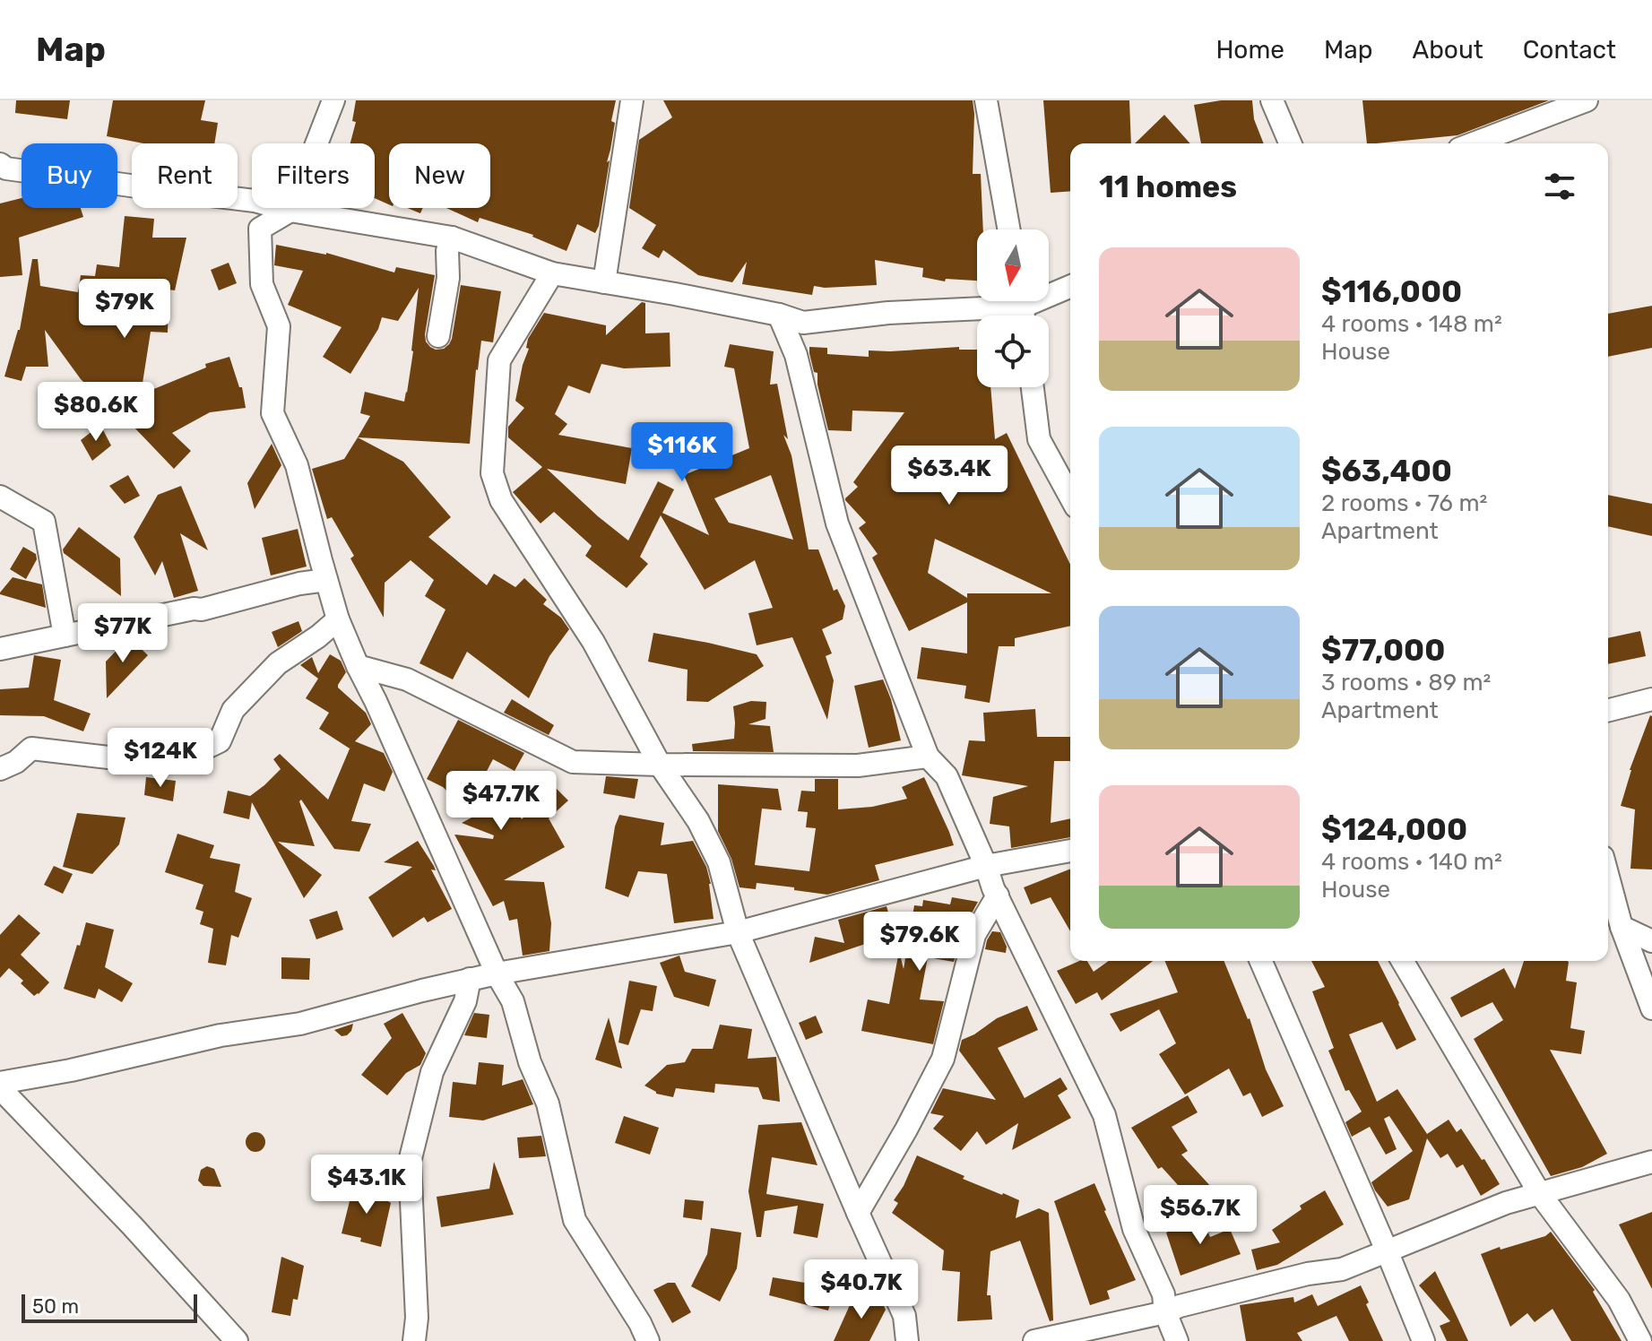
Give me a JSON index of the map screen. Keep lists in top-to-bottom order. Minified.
{"scale_bar":"50 m","north":"bottom","page":{"header":"Map","nav":["Home","Map","About","Contact"],"chip":["Buy","Rent","Filters","New"],"heading":"11 homes","list":[{"name":"$116,000","note":"4 rooms · 148 m² · House"},{"name":"$63,400","note":"2 rooms · 76 m² · Apartment"},{"name":"$77,000","note":"3 rooms · 89 m² · Apartment"},{"name":"$124,000","note":"4 rooms · 140 m² · House"}],"price":["$79K","$80.6K","$116K","$63.4K","$77K","$124K","$47.7K","$79.6K","$43.1K","$56.7K","$40.7K"],"scale":"50 m"}}
